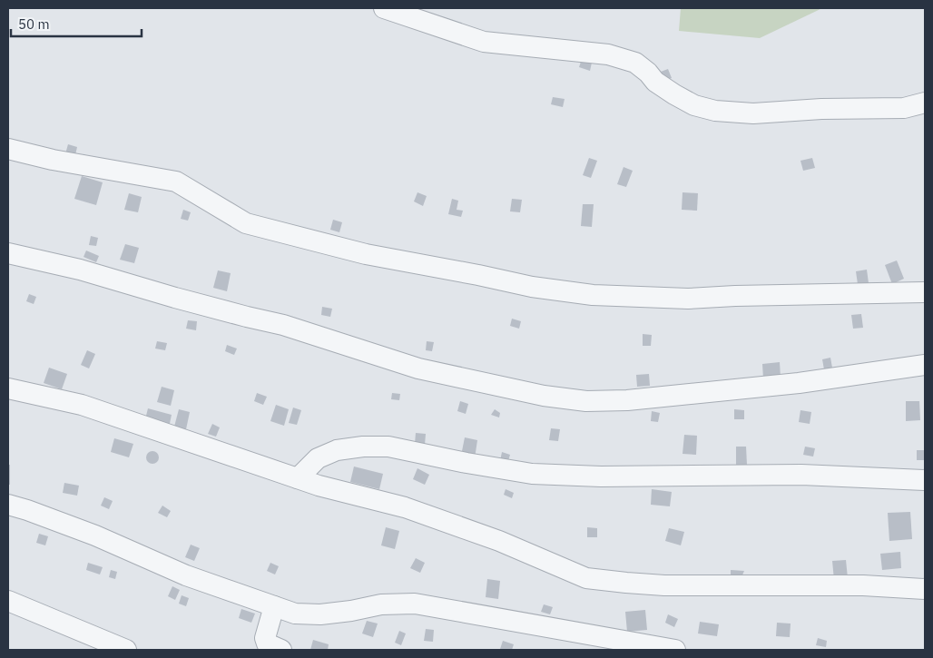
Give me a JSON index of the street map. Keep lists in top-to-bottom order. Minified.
{"scale_bar":"50 m"}
